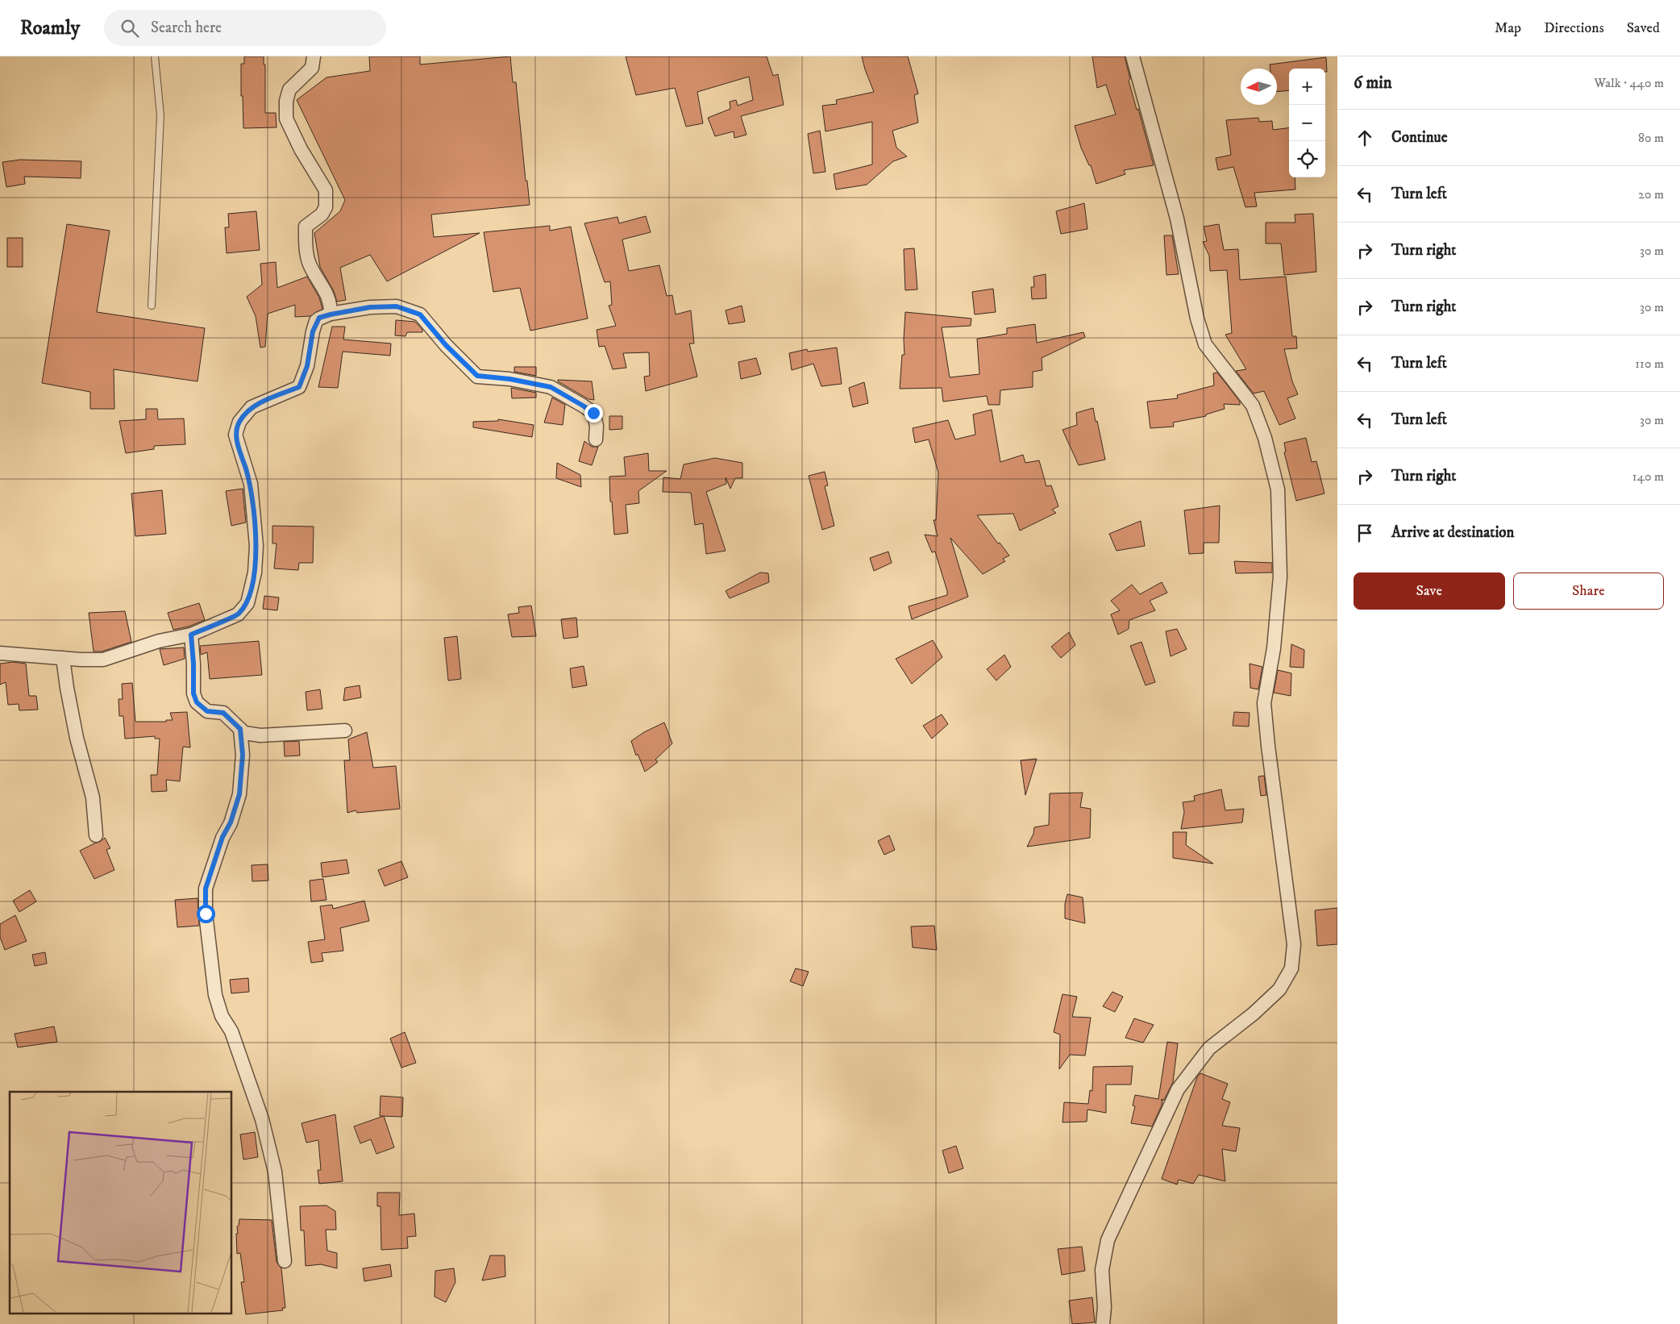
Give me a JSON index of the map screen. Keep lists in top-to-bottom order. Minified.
{"north":"left","page":{"header":"Roamly","search":"Search here","nav":["Map","Directions","Saved"],"heading":["6 min","Walk · 440 m"],"map_buttons":["+","−"],"list":[["Continue","80 m"],["Turn left","20 m"],["Turn right","30 m"],["Turn right","30 m"],["Turn left","110 m"],["Turn left","30 m"],["Turn right","140 m"],"Arrive at destination"],"buttons":["Save","Share"]}}
